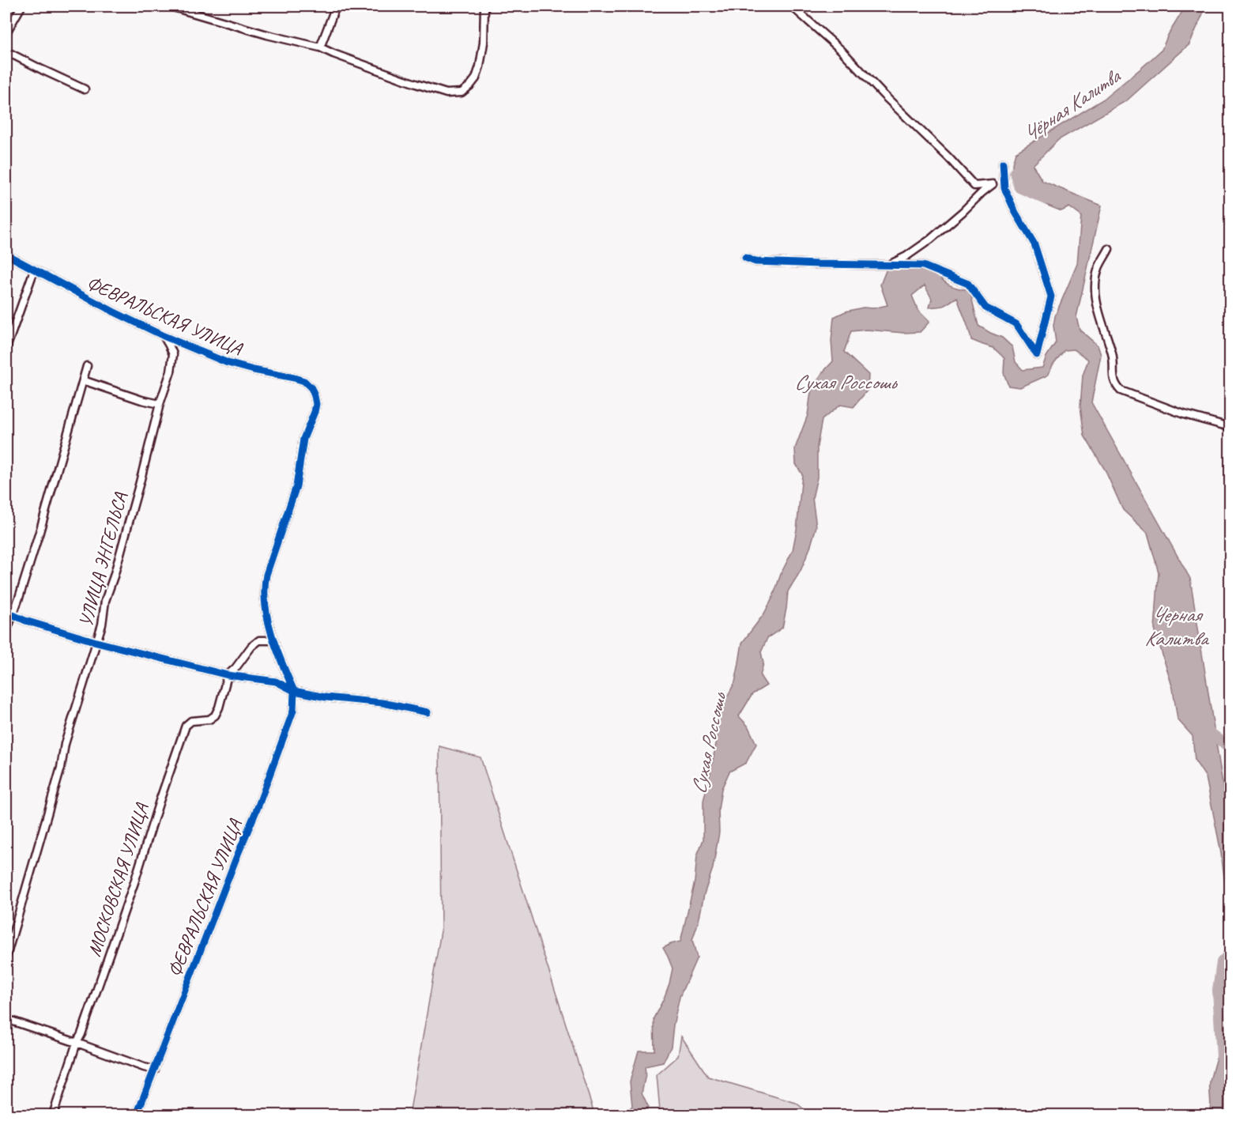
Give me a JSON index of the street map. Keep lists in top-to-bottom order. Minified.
{"streets":{"street":["ФЕВРАЛЬСКАЯ УЛИЦА","УЛИЦА ЭНГЕЛЬСА","МОСКОВСКАЯ УЛИЦА"]},"crossings":[["ФЕВРАЛЬСКАЯ УЛИЦА","УЛИЦА ЭНГЕЛЬСА"]],"water":["Чёрная Калитва","Сухая Россошь","Черная Калитва"]}
